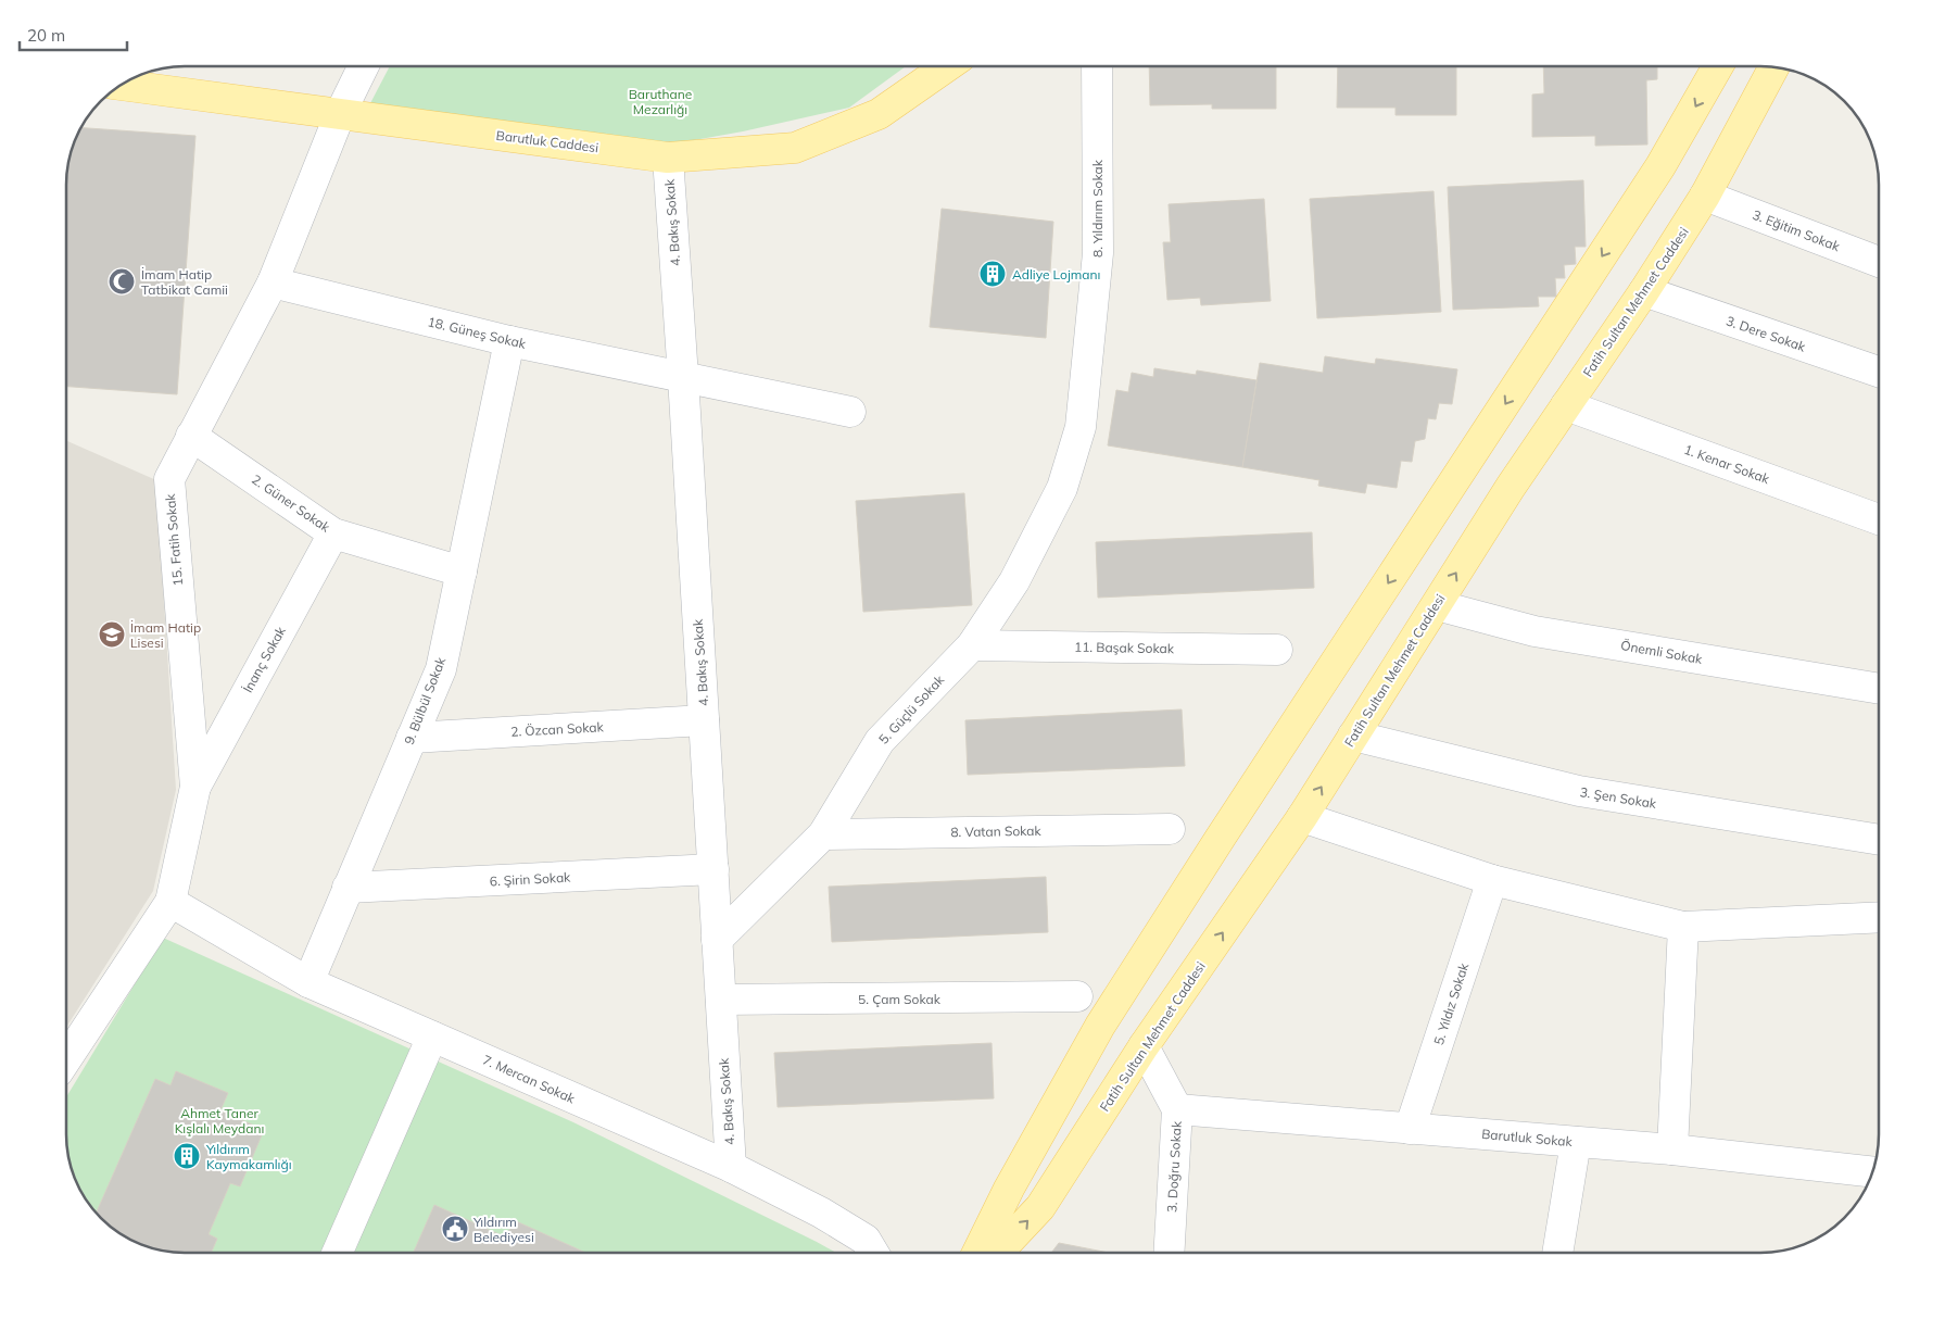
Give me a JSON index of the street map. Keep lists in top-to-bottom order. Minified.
{"streets":{"main road":["Barutluk Caddesi","Fatih Sultan Mehmet Caddesi"],"street":["8. Yıldırım Sokak","4. Bakış Sokak","3. Eğitim Sokak","18. Güneş Sokak","3. Dere Sokak","1. Kenar Sokak","2. Güner Sokak","15. Fatih Sokak","11. Başak Sokak","Önemli Sokak","İnanç Sokak","9. Bülbül Sokak","5. Güçlü Sokak","2. Özcan Sokak","3. Şen Sokak","8. Vatan Sokak","6. Şirin Sokak","5. Çam Sokak","5. Yıldız Sokak","7. Mercan Sokak","Barutluk Sokak","3. Doğru Sokak"]},"crossings":[["Barutluk Caddesi","4. Bakış Sokak"],["Barutluk Caddesi","15. Fatih Sokak"],["8. Yıldırım Sokak","5. Güçlü Sokak"],["4. Bakış Sokak","18. Güneş Sokak"],["4. Bakış Sokak","5. Güçlü Sokak"],["4. Bakış Sokak","2. Özcan Sokak"],["4. Bakış Sokak","6. Şirin Sokak"],["4. Bakış Sokak","5. Çam Sokak"],["4. Bakış Sokak","7. Mercan Sokak"],["3. Eğitim Sokak","Fatih Sultan Mehmet Caddesi"],["Fatih Sultan Mehmet Caddesi","3. Dere Sokak"],["Fatih Sultan Mehmet Caddesi","1. Kenar Sokak"],["Fatih Sultan Mehmet Caddesi","Önemli Sokak"],["Fatih Sultan Mehmet Caddesi","3. Şen Sokak"],["Fatih Sultan Mehmet Caddesi","3. Doğru Sokak"],["18. Güneş Sokak","15. Fatih Sokak"],["18. Güneş Sokak","9. Bülbül Sokak"],["2. Güner Sokak","15. Fatih Sokak"],["2. Güner Sokak","İnanç Sokak"],["2. Güner Sokak","9. Bülbül Sokak"],["15. Fatih Sokak","İnanç Sokak"],["15. Fatih Sokak","7. Mercan Sokak"],["11. Başak Sokak","5. Güçlü Sokak"],["9. Bülbül Sokak","2. Özcan Sokak"],["9. Bülbül Sokak","6. Şirin Sokak"],["9. Bülbül Sokak","7. Mercan Sokak"],["5. Güçlü Sokak","8. Vatan Sokak"],["5. Yıldız Sokak","Barutluk Sokak"],["Barutluk Sokak","3. Doğru Sokak"]],"parks":["Baruthane Mezarlığı","Ahmet Taner Kışlalı Meydanı"],"places":{"building":["Adliye Lojmanı","Yıldırım Kaymakamlığı"],"mosque":["İmam Hatip Tatbikat Camii"],"school or university":["İmam Hatip Lisesi"],"public building":["Yıldırım Belediyesi"]},"scale_bar":"20 m"}
